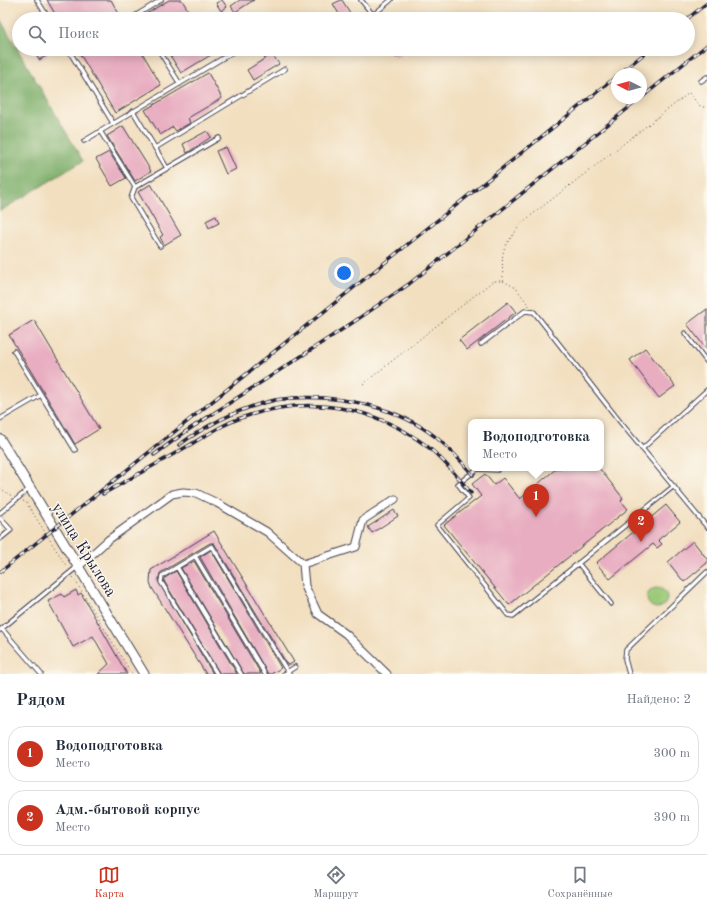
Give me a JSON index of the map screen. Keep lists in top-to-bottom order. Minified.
{"streets":{"street":["улица Крылова"]},"north":"left","page":{"search":"Поиск","popup":["Водоподготовка","Место"],"pins":["1","2"],"heading":["Рядом","Найдено: 2"],"list":[{"mark":"1","name":"Водоподготовка","note":"Место","value":"300 m"},{"mark":"2","name":"Адм.-бытовой корпус","note":"Место","value":"390 m"}],"nav":["Карта","Маршрут","Сохранённые"]}}
